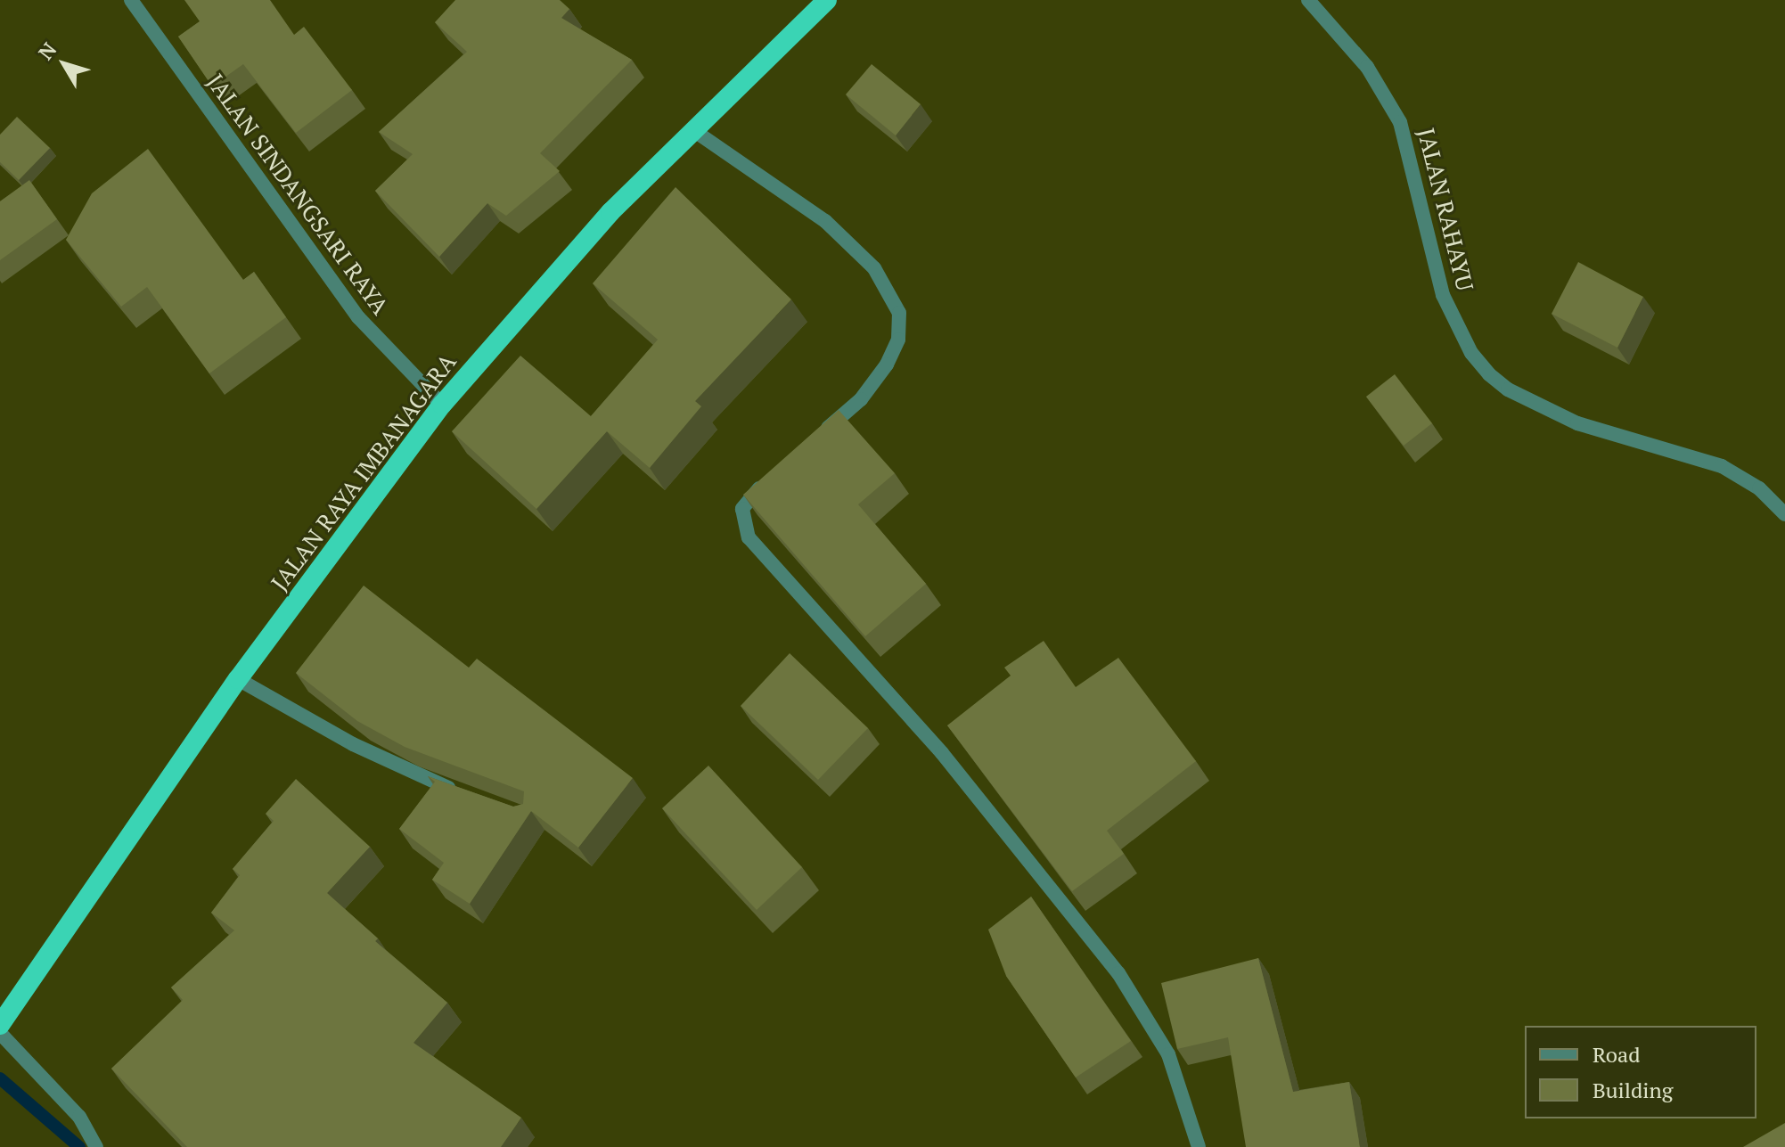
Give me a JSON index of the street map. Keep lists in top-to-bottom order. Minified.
{"streets":{"highway":["JALAN RAYA IMBANAGARA"],"street":["JALAN SINDANGSARI RAYA","JALAN RAHAYU"]},"crossings":[["JALAN SINDANGSARI RAYA","JALAN RAYA IMBANAGARA"]],"legend":["Road","Building"],"north":"top left"}
